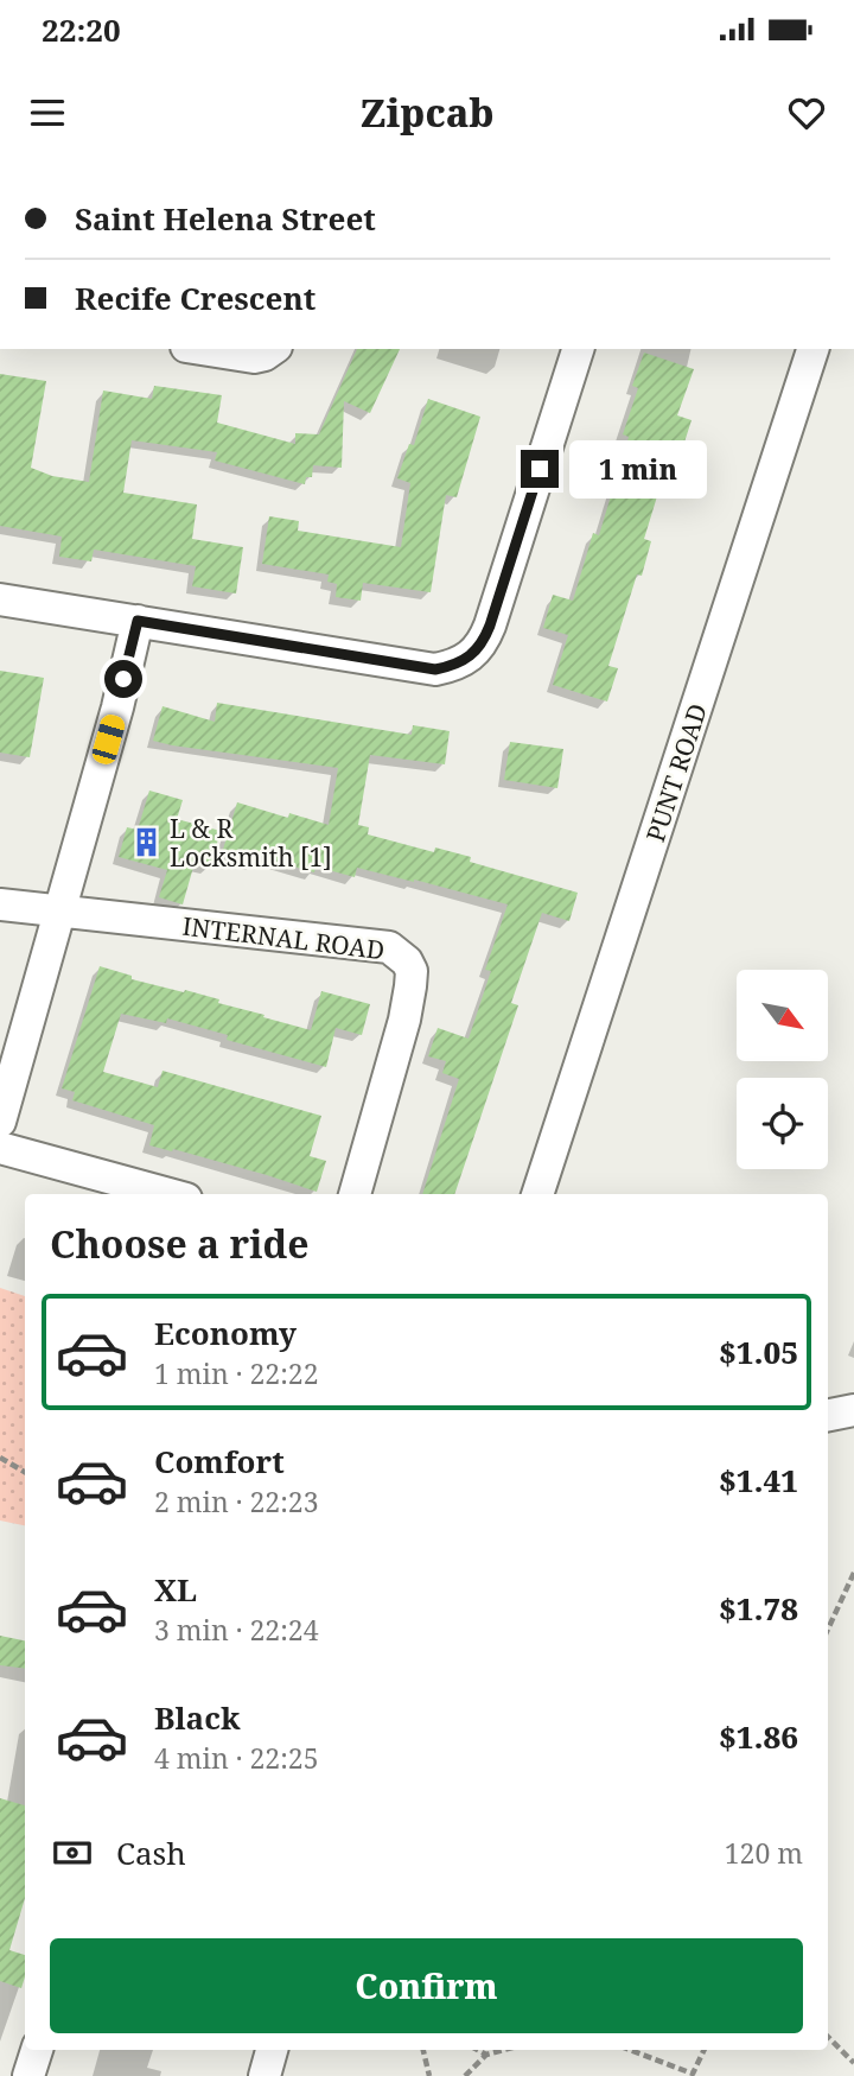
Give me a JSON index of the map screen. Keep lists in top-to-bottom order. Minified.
{"streets":{"street":["PUNT ROAD","INTERNAL ROAD"]},"places":{"building":["L & R Locksmith [1]"]},"north":"bottom right","page":{"status":"22:20","header":"Zipcab","banner":["Saint Helena Street","Recife Crescent"],"bubble":"1 min","heading":"Choose a ride","list":[{"name":"Economy","note":"1 min · 22:22","value":"$1.05"},{"name":"Comfort","note":"2 min · 22:23","value":"$1.41"},{"name":"XL","note":"3 min · 22:24","value":"$1.78"},{"name":"Black","note":"4 min · 22:25","value":"$1.86"}],"pay":["Cash","120 m"],"buttons":"Confirm"}}
